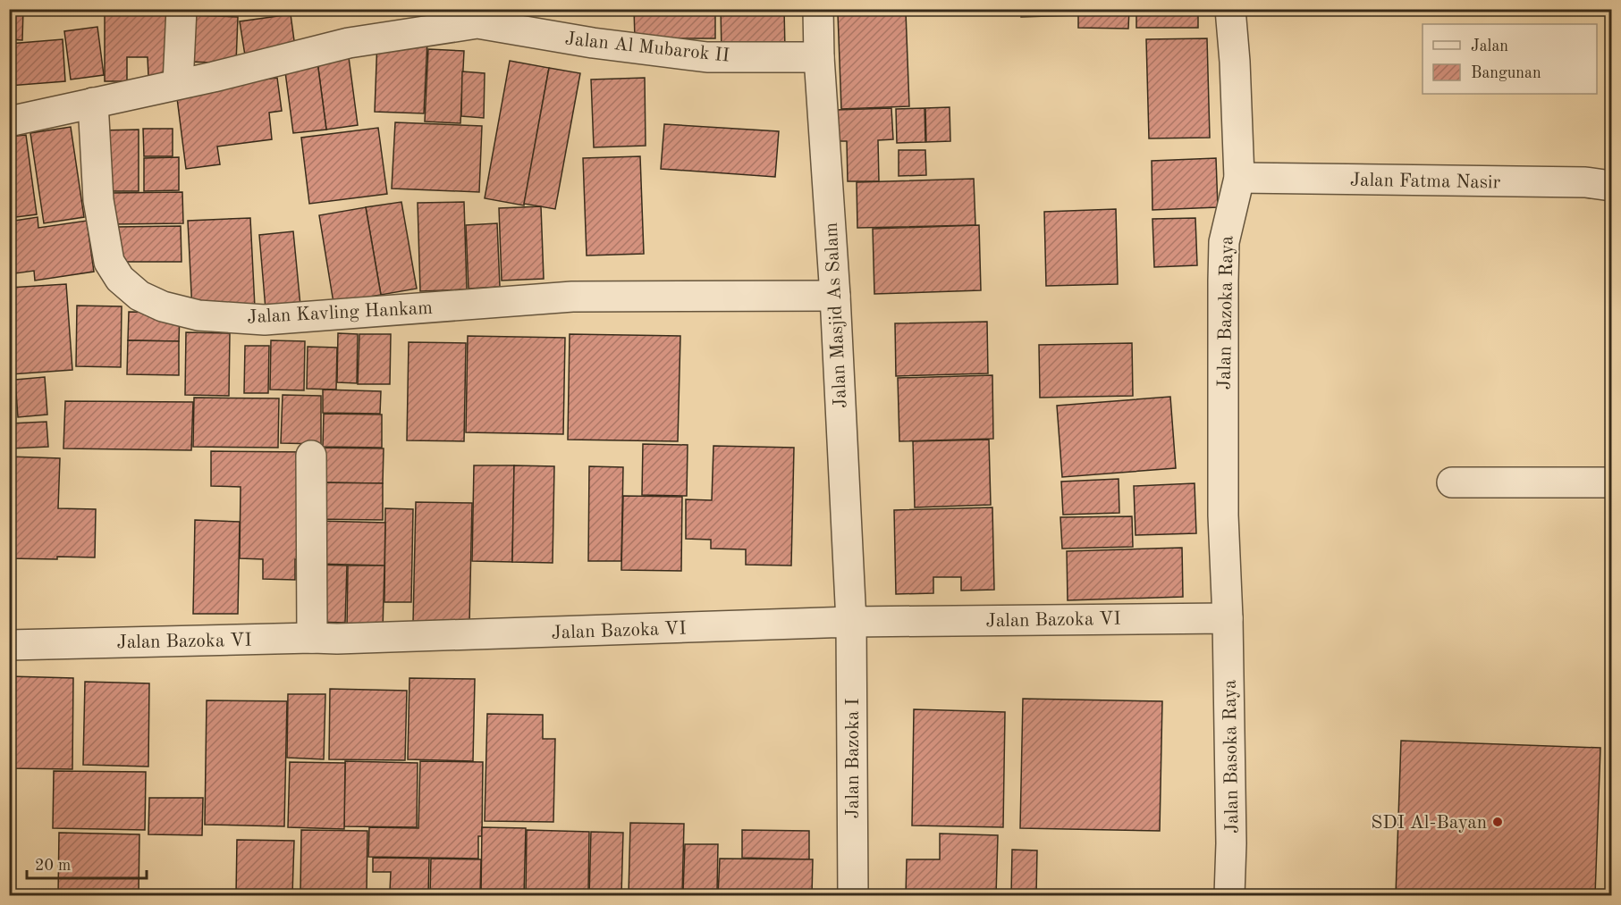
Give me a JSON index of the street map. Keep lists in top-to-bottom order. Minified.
{"streets":{"street":["Jalan Al Mubarok II","Jalan Fatma Nasir","Jalan Kavling Hankam","Jalan Bazoka Raya","Jalan Masjid As Salam","Jalan Bazoka VI","Jalan Basoka Raya","Jalan Bazoka I"]},"crossings":[["Jalan Al Mubarok II","Jalan Kavling Hankam"],["Jalan Al Mubarok II","Jalan Masjid As Salam"],["Jalan Fatma Nasir","Jalan Bazoka Raya"],["Jalan Kavling Hankam","Jalan Masjid As Salam"],["Jalan Bazoka Raya","Jalan Bazoka VI"],["Jalan Bazoka Raya","Jalan Basoka Raya"],["Jalan Masjid As Salam","Jalan Bazoka VI"],["Jalan Masjid As Salam","Jalan Bazoka I"],["Jalan Bazoka VI","Jalan Basoka Raya"],["Jalan Bazoka VI","Jalan Bazoka I"]],"places":["SDI Al-Bayan"],"legend":["Jalan","Bangunan"],"scale_bar":"20 m"}
